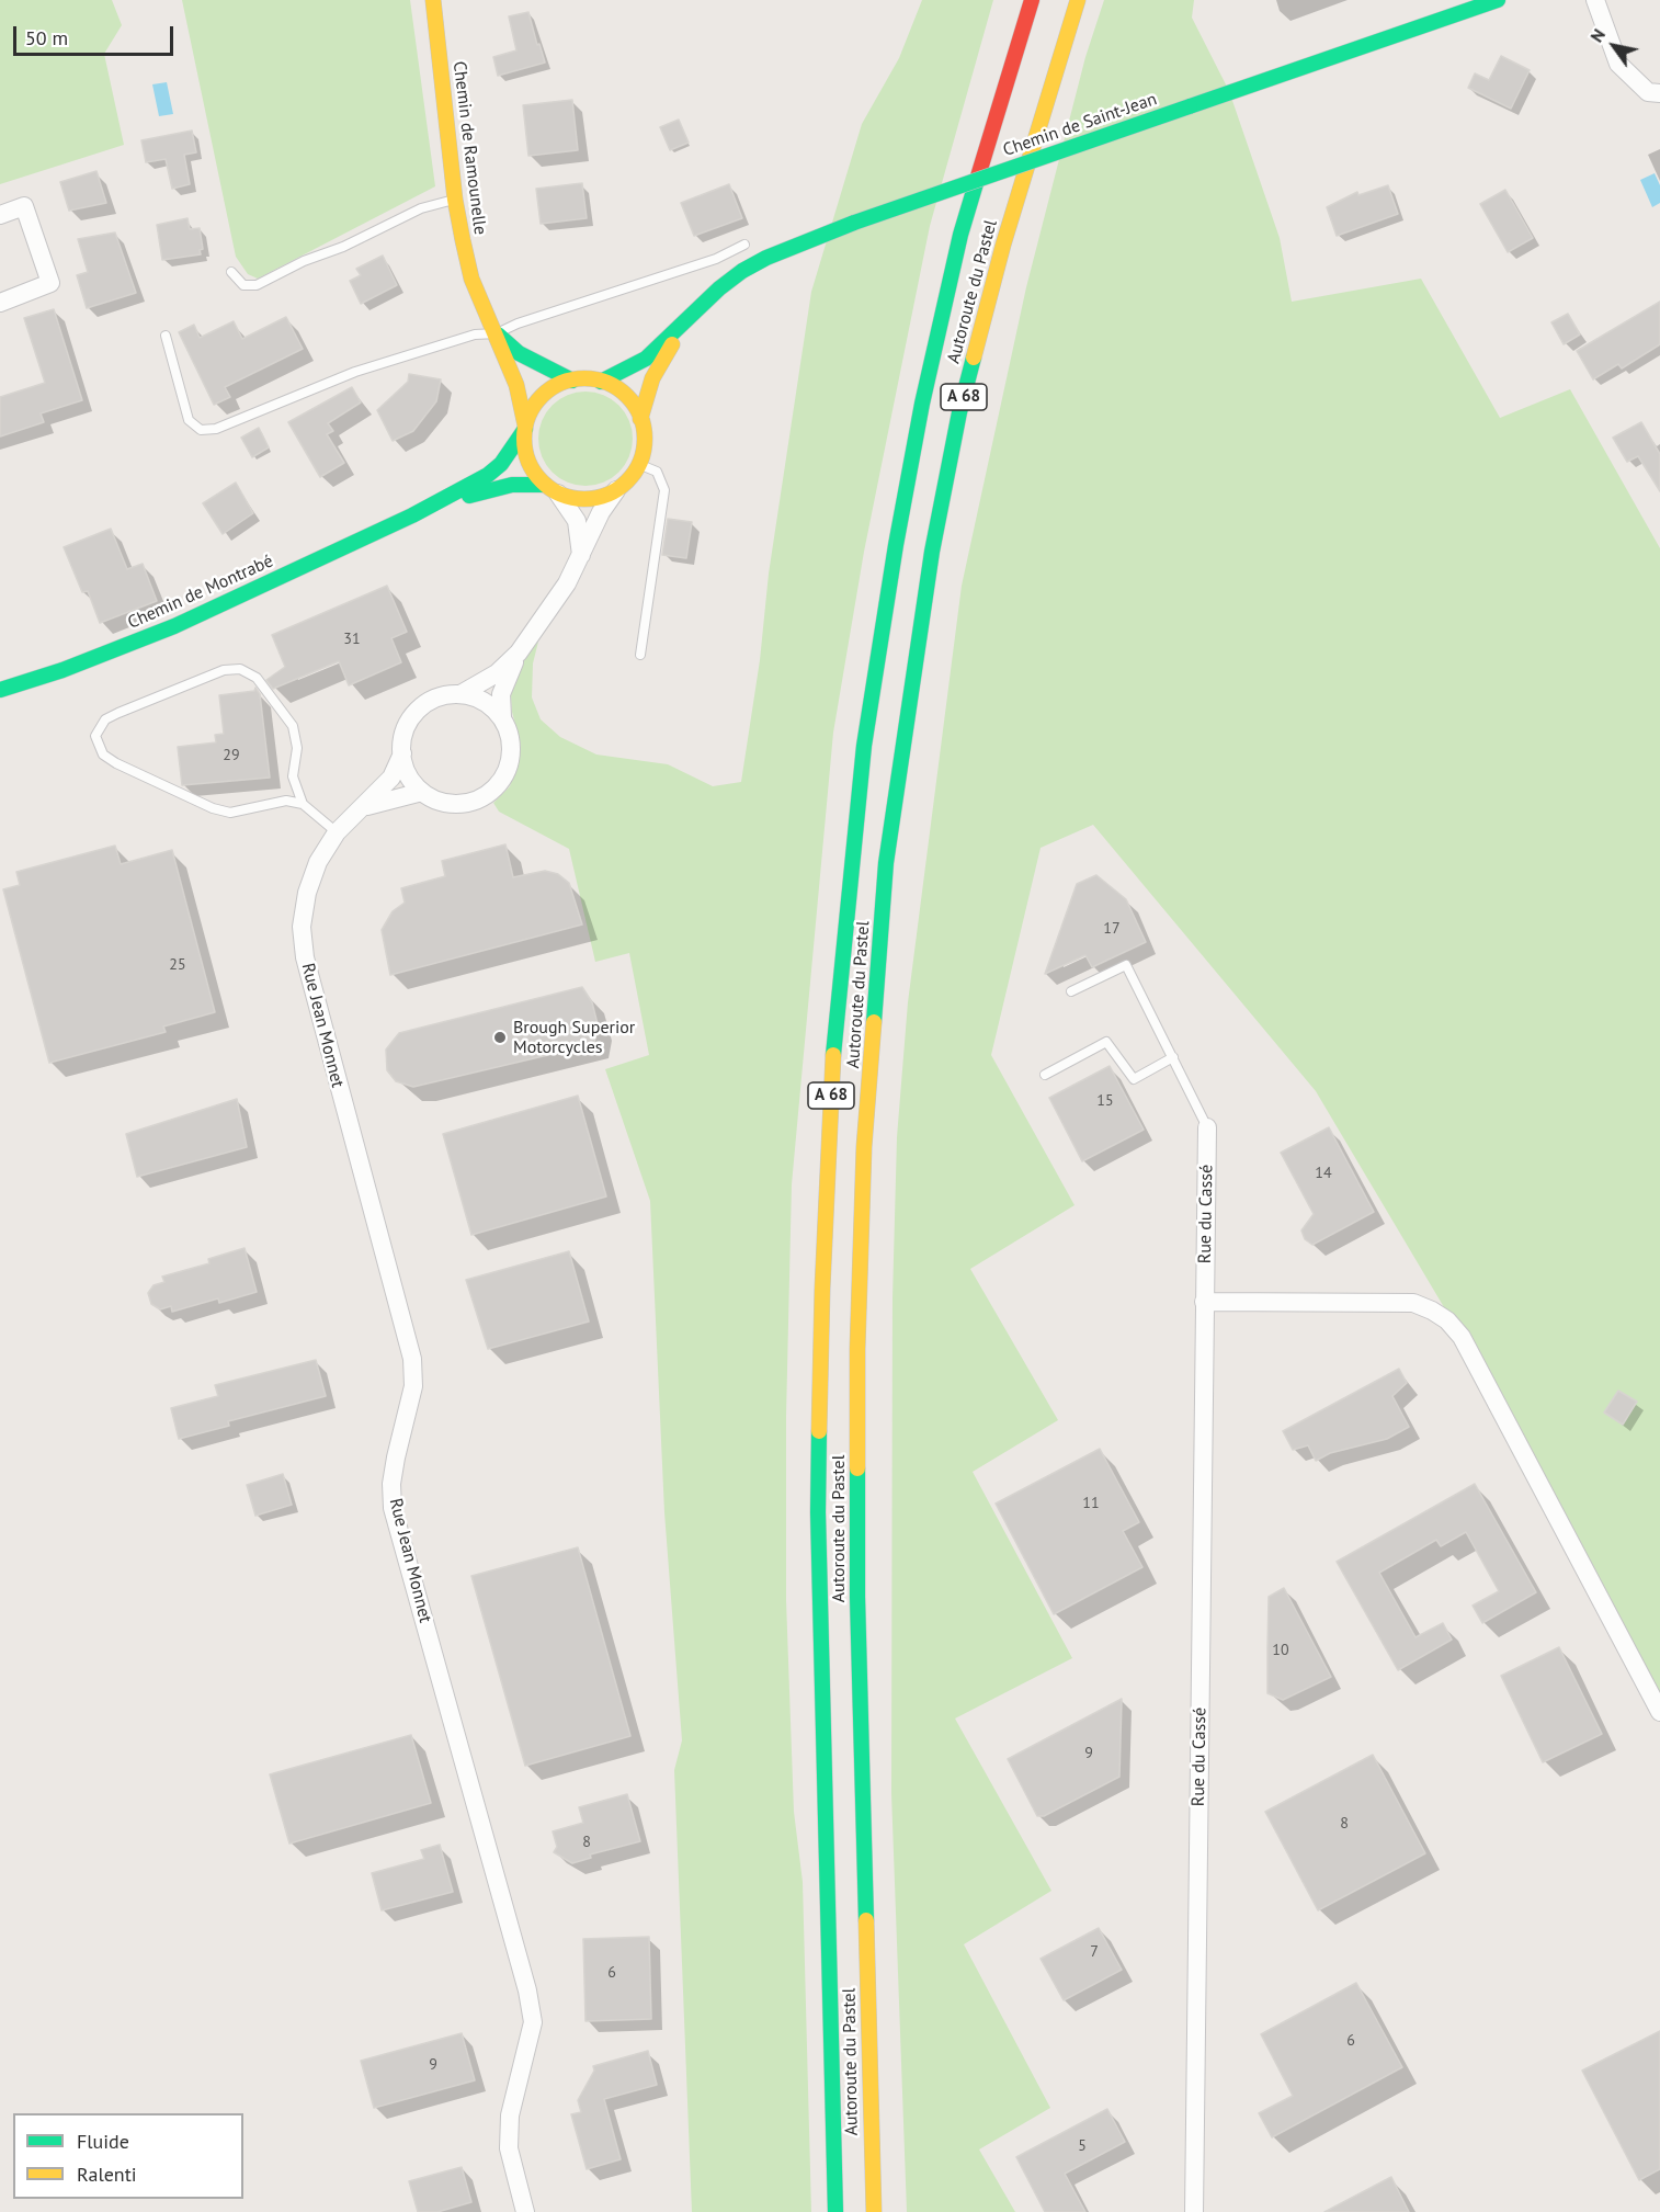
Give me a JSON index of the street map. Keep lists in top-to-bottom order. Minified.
{"streets":{"main road":["Chemin de Saint-Jean","Chemin de Ramounelle","Autoroute du Pastel","A 68","Chemin de Montrabé"],"street":["Rue Jean Monnet","Rue du Cassé"]},"crossings":[["Chemin de Saint-Jean","Chemin de Ramounelle"],["Chemin de Saint-Jean","Chemin de Montrabé"],["Chemin de Ramounelle","Chemin de Montrabé"]],"places":["Brough Superior Motorcycles"],"house_numbers":["31","29","17","25","15","14","11","10","9","8","8","7","6","6","9","5"],"legend":["Fluide","Ralenti"],"scale_bar":"50 m","north":"top left"}
